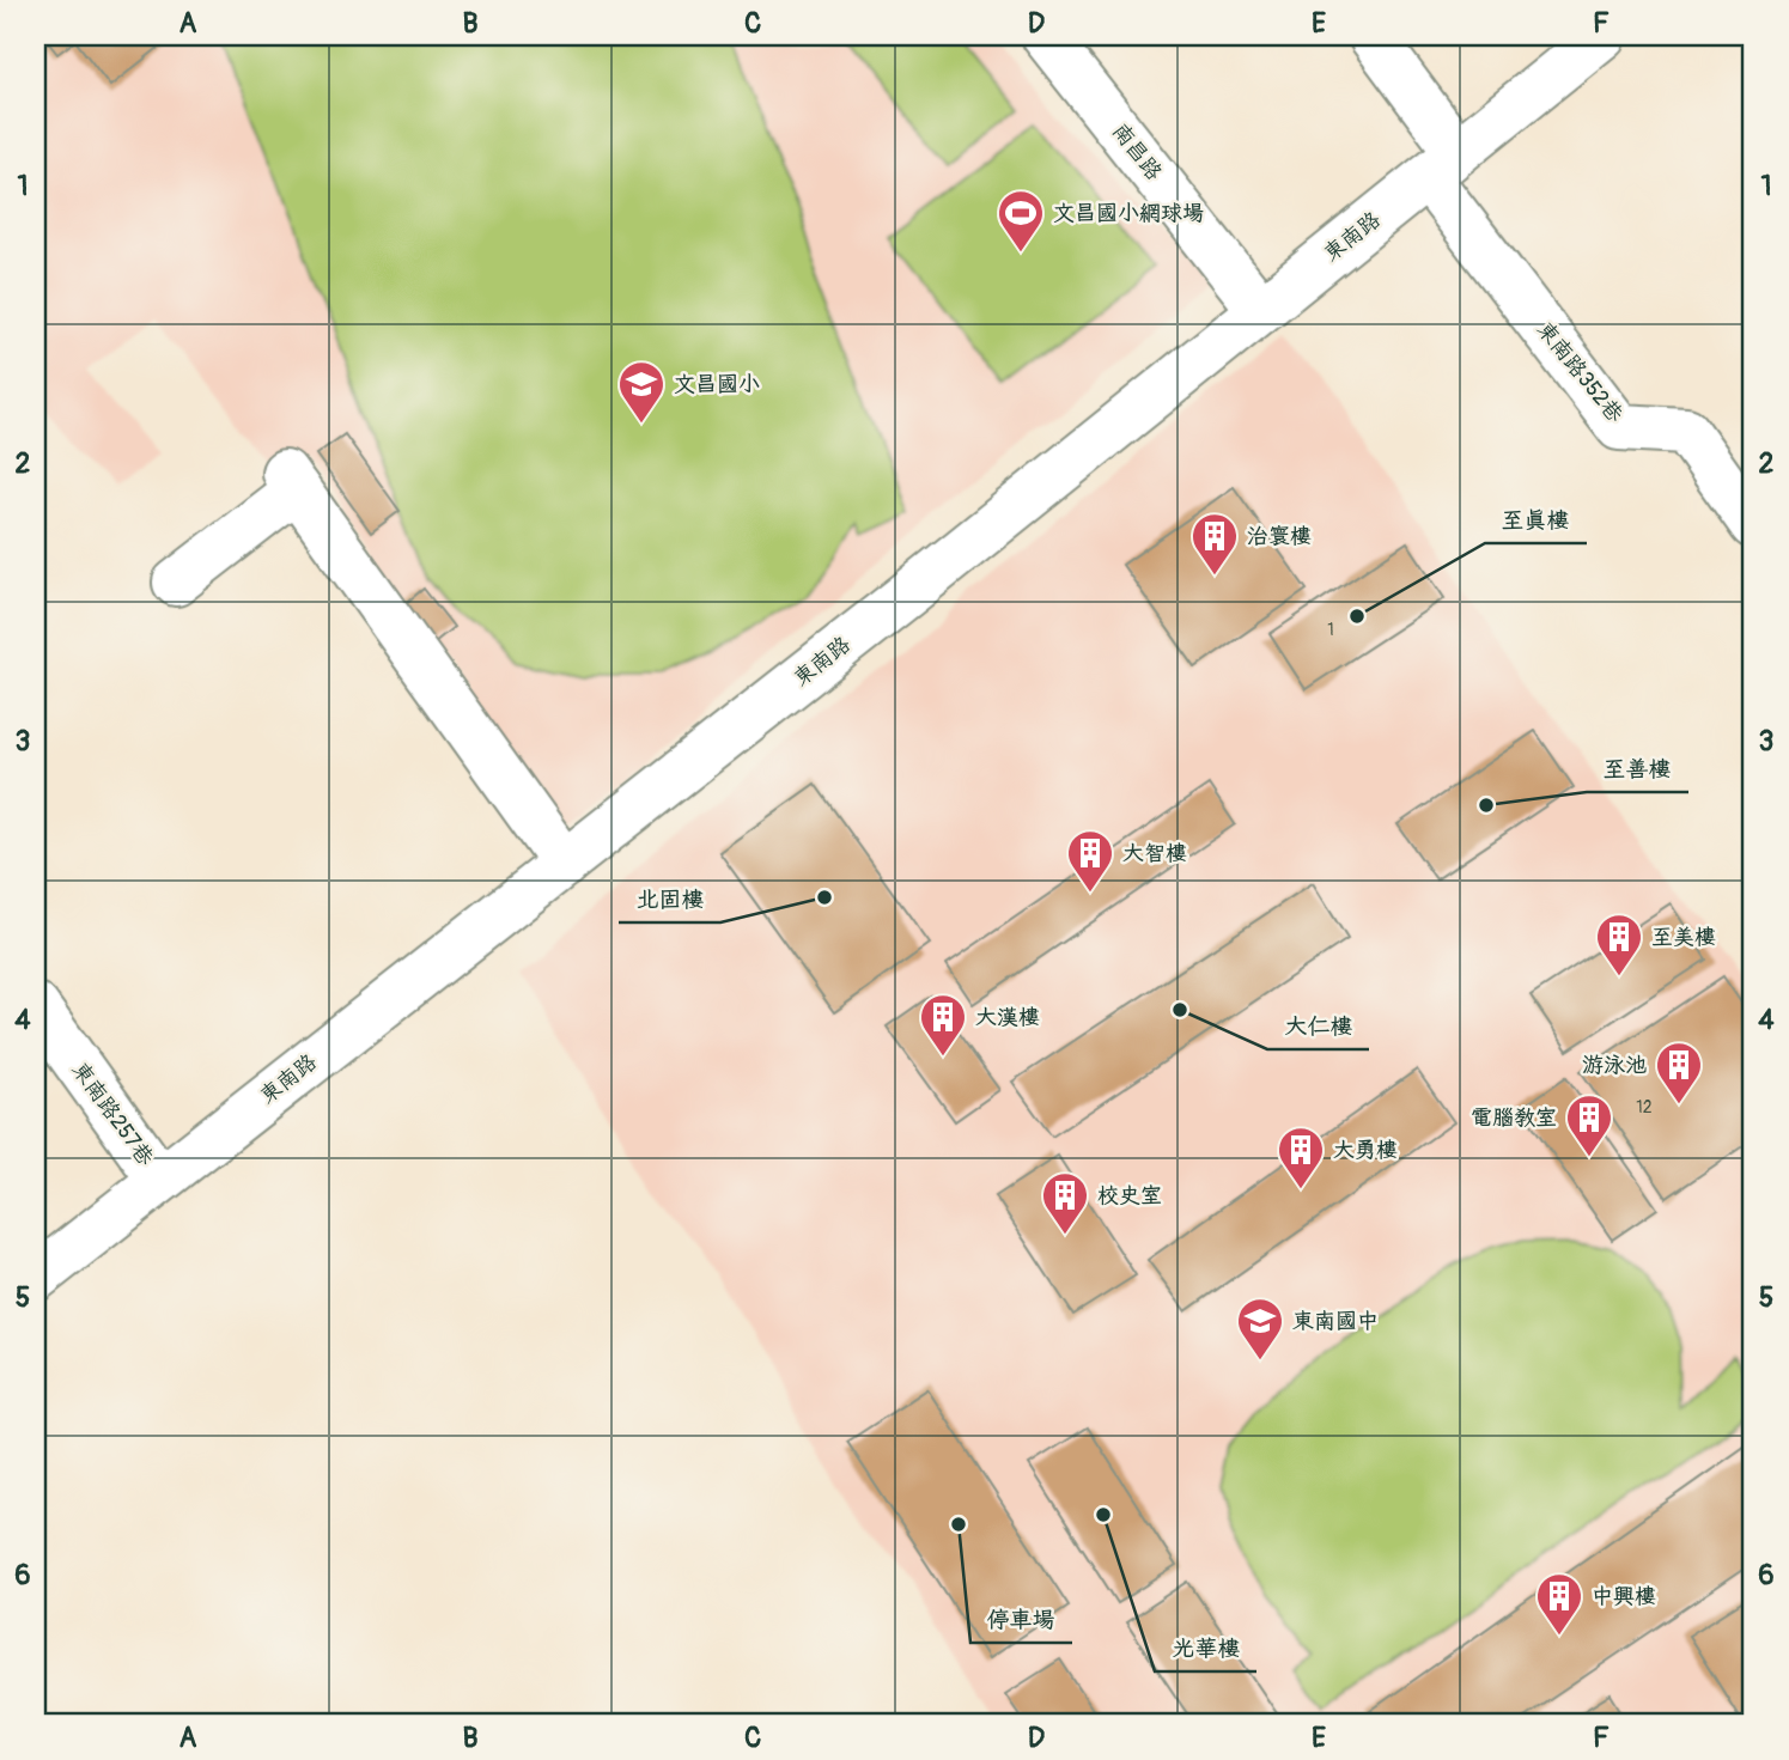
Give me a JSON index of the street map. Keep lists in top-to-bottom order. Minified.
{"streets":{"street":["南昌路","東南路","東南路352巷","東南路257巷"]},"crossings":[["南昌路","東南路"],["東南路","東南路352巷"],["東南路","東南路257巷"]],"places":{"sports":["文昌國小網球場"],"school or university":["文昌國小","東南國中"],"building":["治寰樓","大智樓","至美樓","大漢樓","游泳池","電腦教室","大勇樓","校史室","中興樓"],"other":["至真樓","至善樓","北固樓","大仁樓","光華樓","停車場"]},"house_numbers":["1","12"],"grid":{"columns":["A","B","C","D","E","F"],"rows":["1","2","3","4","5","6"]}}
